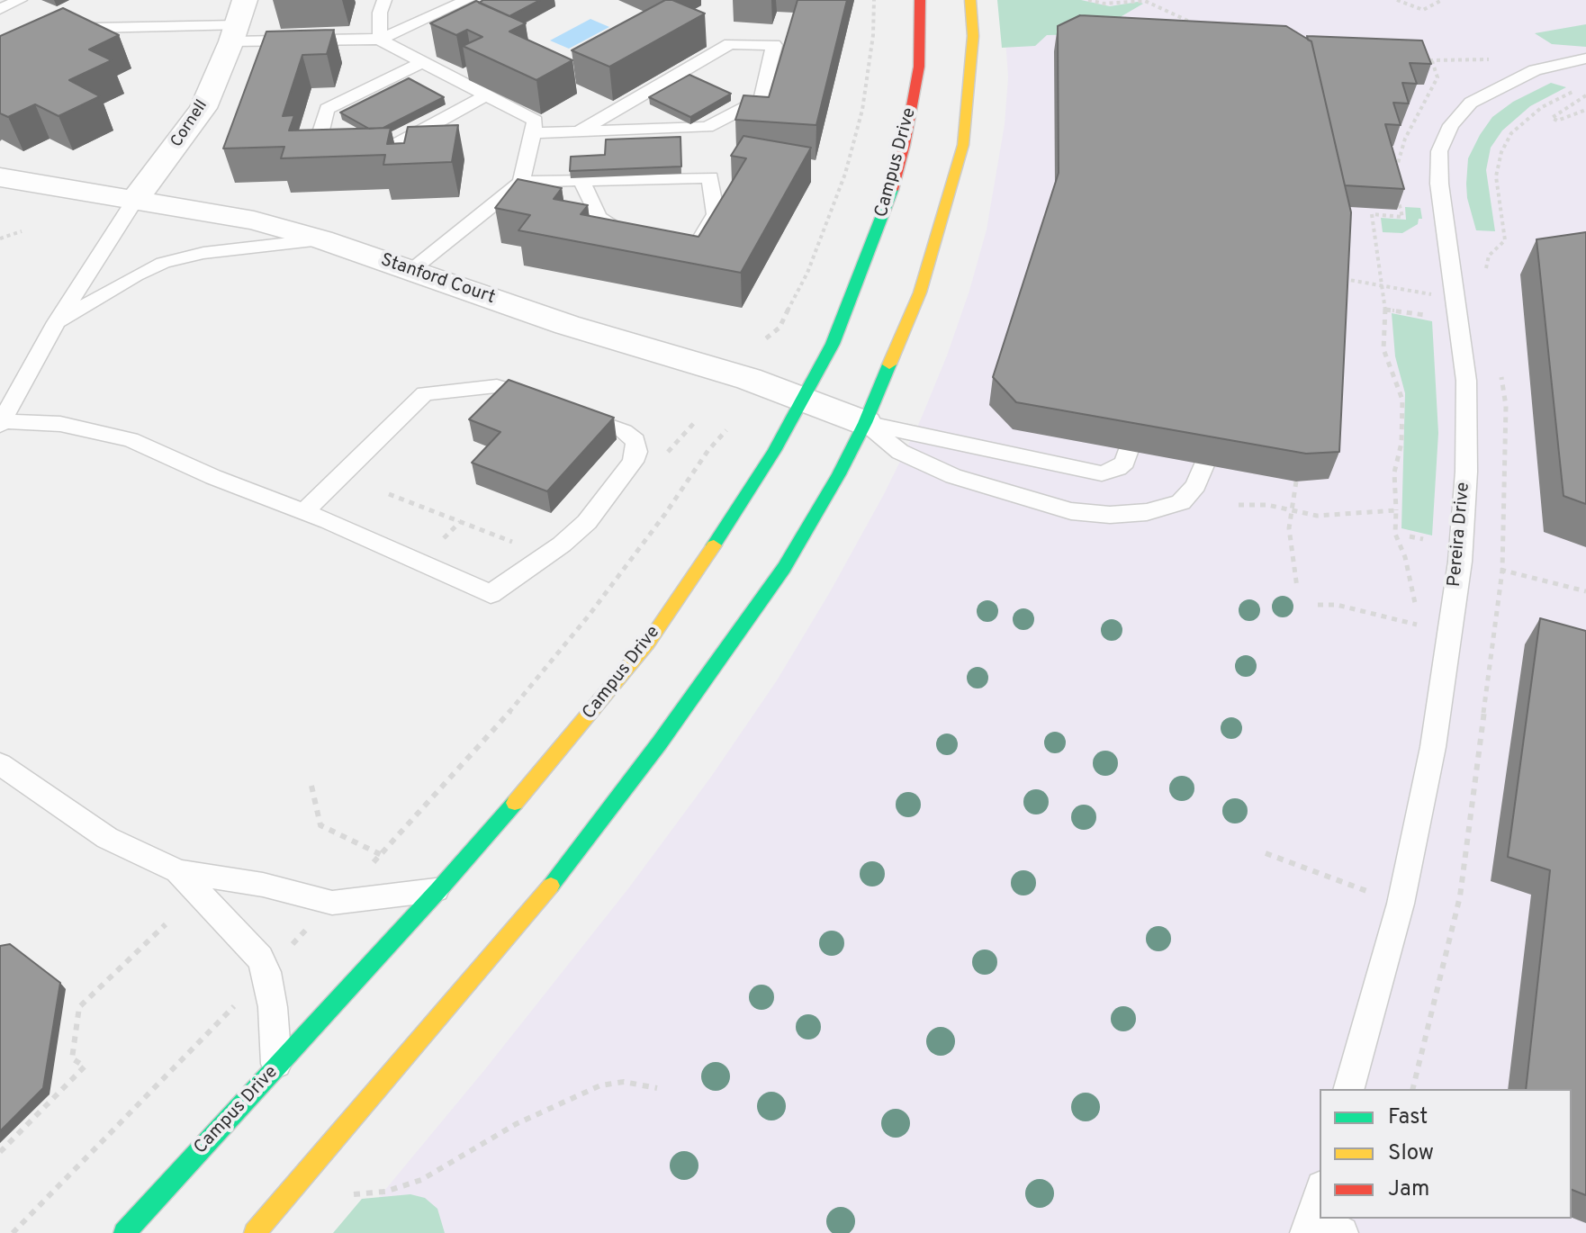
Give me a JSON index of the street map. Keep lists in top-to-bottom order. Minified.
{"streets":{"main road":["Campus Drive"],"street":["Cornell","Stanford Court"],"lane":["Pereira Drive"]},"crossings":[["Cornell","Stanford Court"],["Campus Drive","Stanford Court"]],"legend":["Fast","Slow","Jam"]}
